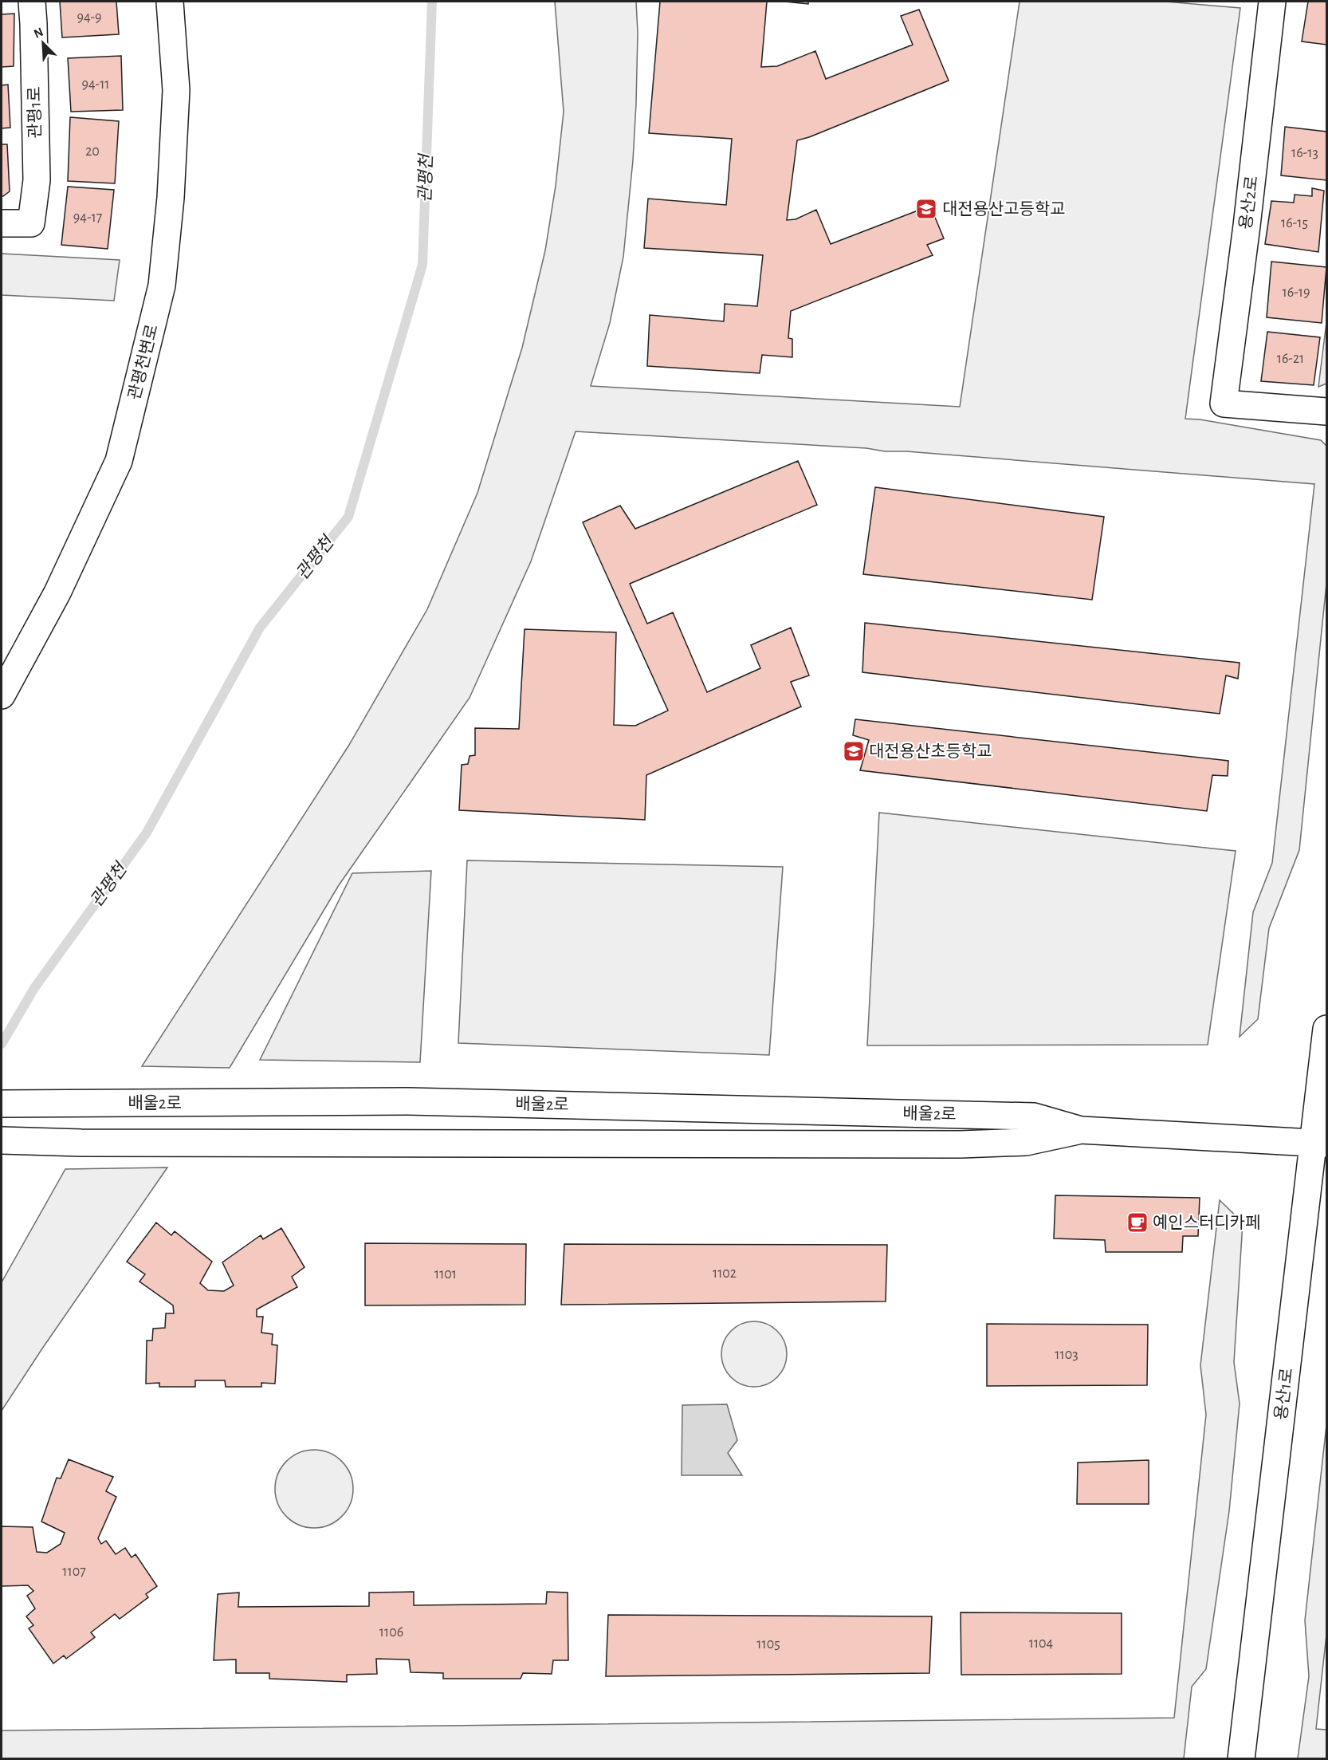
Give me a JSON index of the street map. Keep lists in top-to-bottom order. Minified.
{"streets":{"main road":["관평1로","용산2로","관평천변로","배울2로","용산1로"]},"crossings":[["배울2로","용산1로"]],"water":["관평천"],"places":{"school or university":["대전용산고등학교","대전용산초등학교"],"cafe":["예인스터디카페"]},"house_numbers":["94-9","94-11","20","16-13","94-17","16-15","16-19","16-21","1102","1101","1103","1107","1106","1104","1105"],"north":"top left"}
